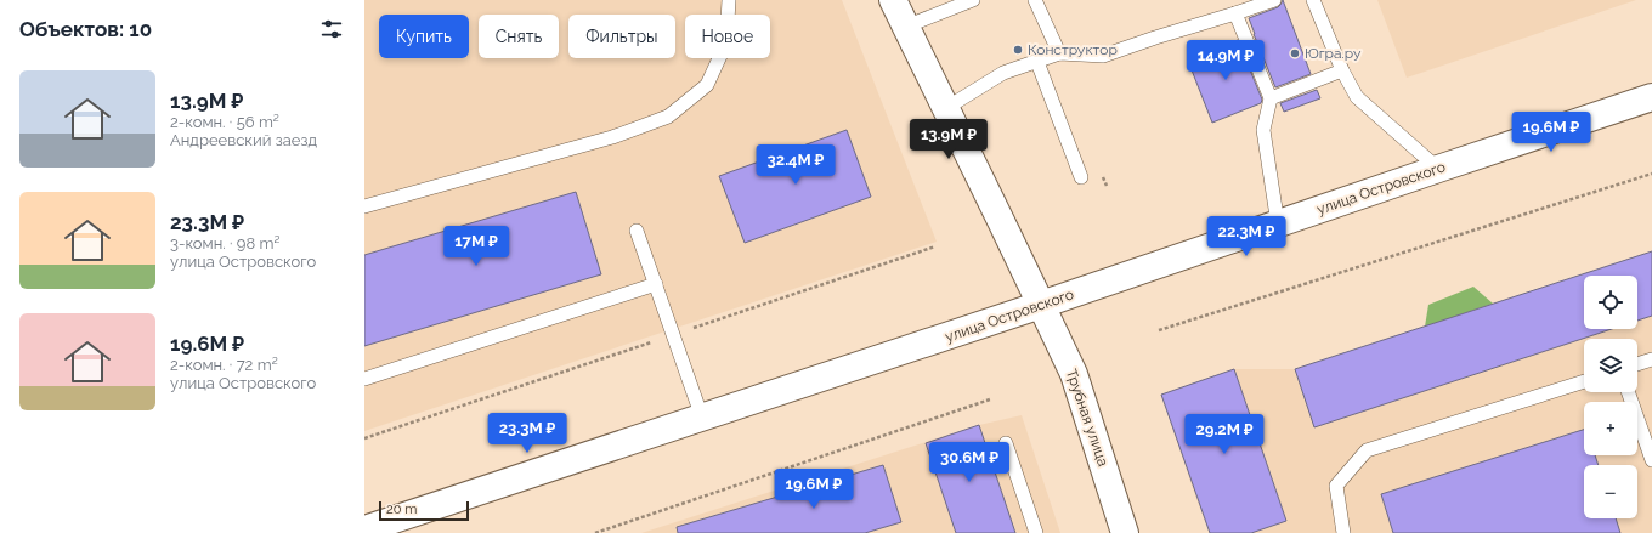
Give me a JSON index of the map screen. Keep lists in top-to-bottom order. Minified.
{"streets":{"main road":["улица Островского","Трубная улица"]},"crossings":[["улица Островского","Трубная улица"]],"places":["Конструктор","Югра.ру"],"scale_bar":"20 m","page":{"heading":"Объектов: 10","chip":["Купить","Снять","Фильтры","Новое"],"price":["14.9M ₽","19.6M ₽","13.9M ₽","32.4M ₽","22.3M ₽","17M ₽","23.3M ₽","29.2M ₽","30.6M ₽","19.6M ₽"],"list":[{"name":"13.9M ₽","note":"2-комн. · 56 m² · Андреевский заезд"},{"name":"23.3M ₽","note":"3-комн. · 98 m² · улица Островского"},{"name":"19.6M ₽","note":"2-комн. · 72 m² · улица Островского"}],"map_buttons":["+","−"],"scale":"20 m"}}
